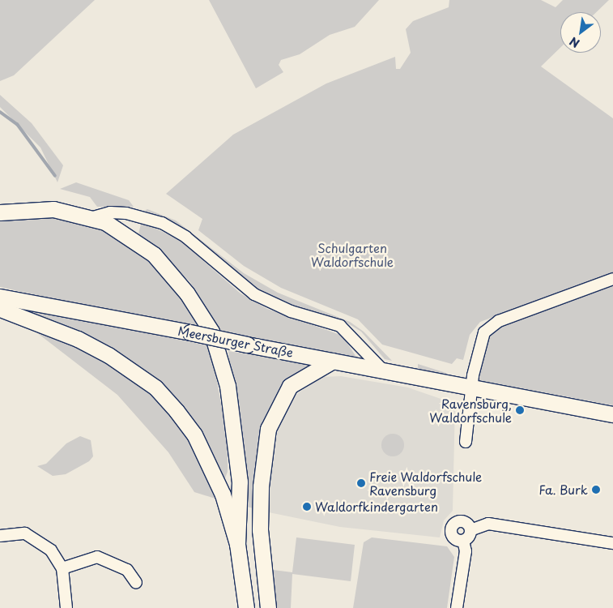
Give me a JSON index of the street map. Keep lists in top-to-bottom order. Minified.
{"streets":{"street":["Meersburger Straße"]},"parks":["Schulgarten Waldorfschule"],"places":["Ravensburg, Waldorfschule","Freie Waldorfschule Ravensburg","Fa. Burk","Waldorfkindergarten"],"north":"bottom left"}
